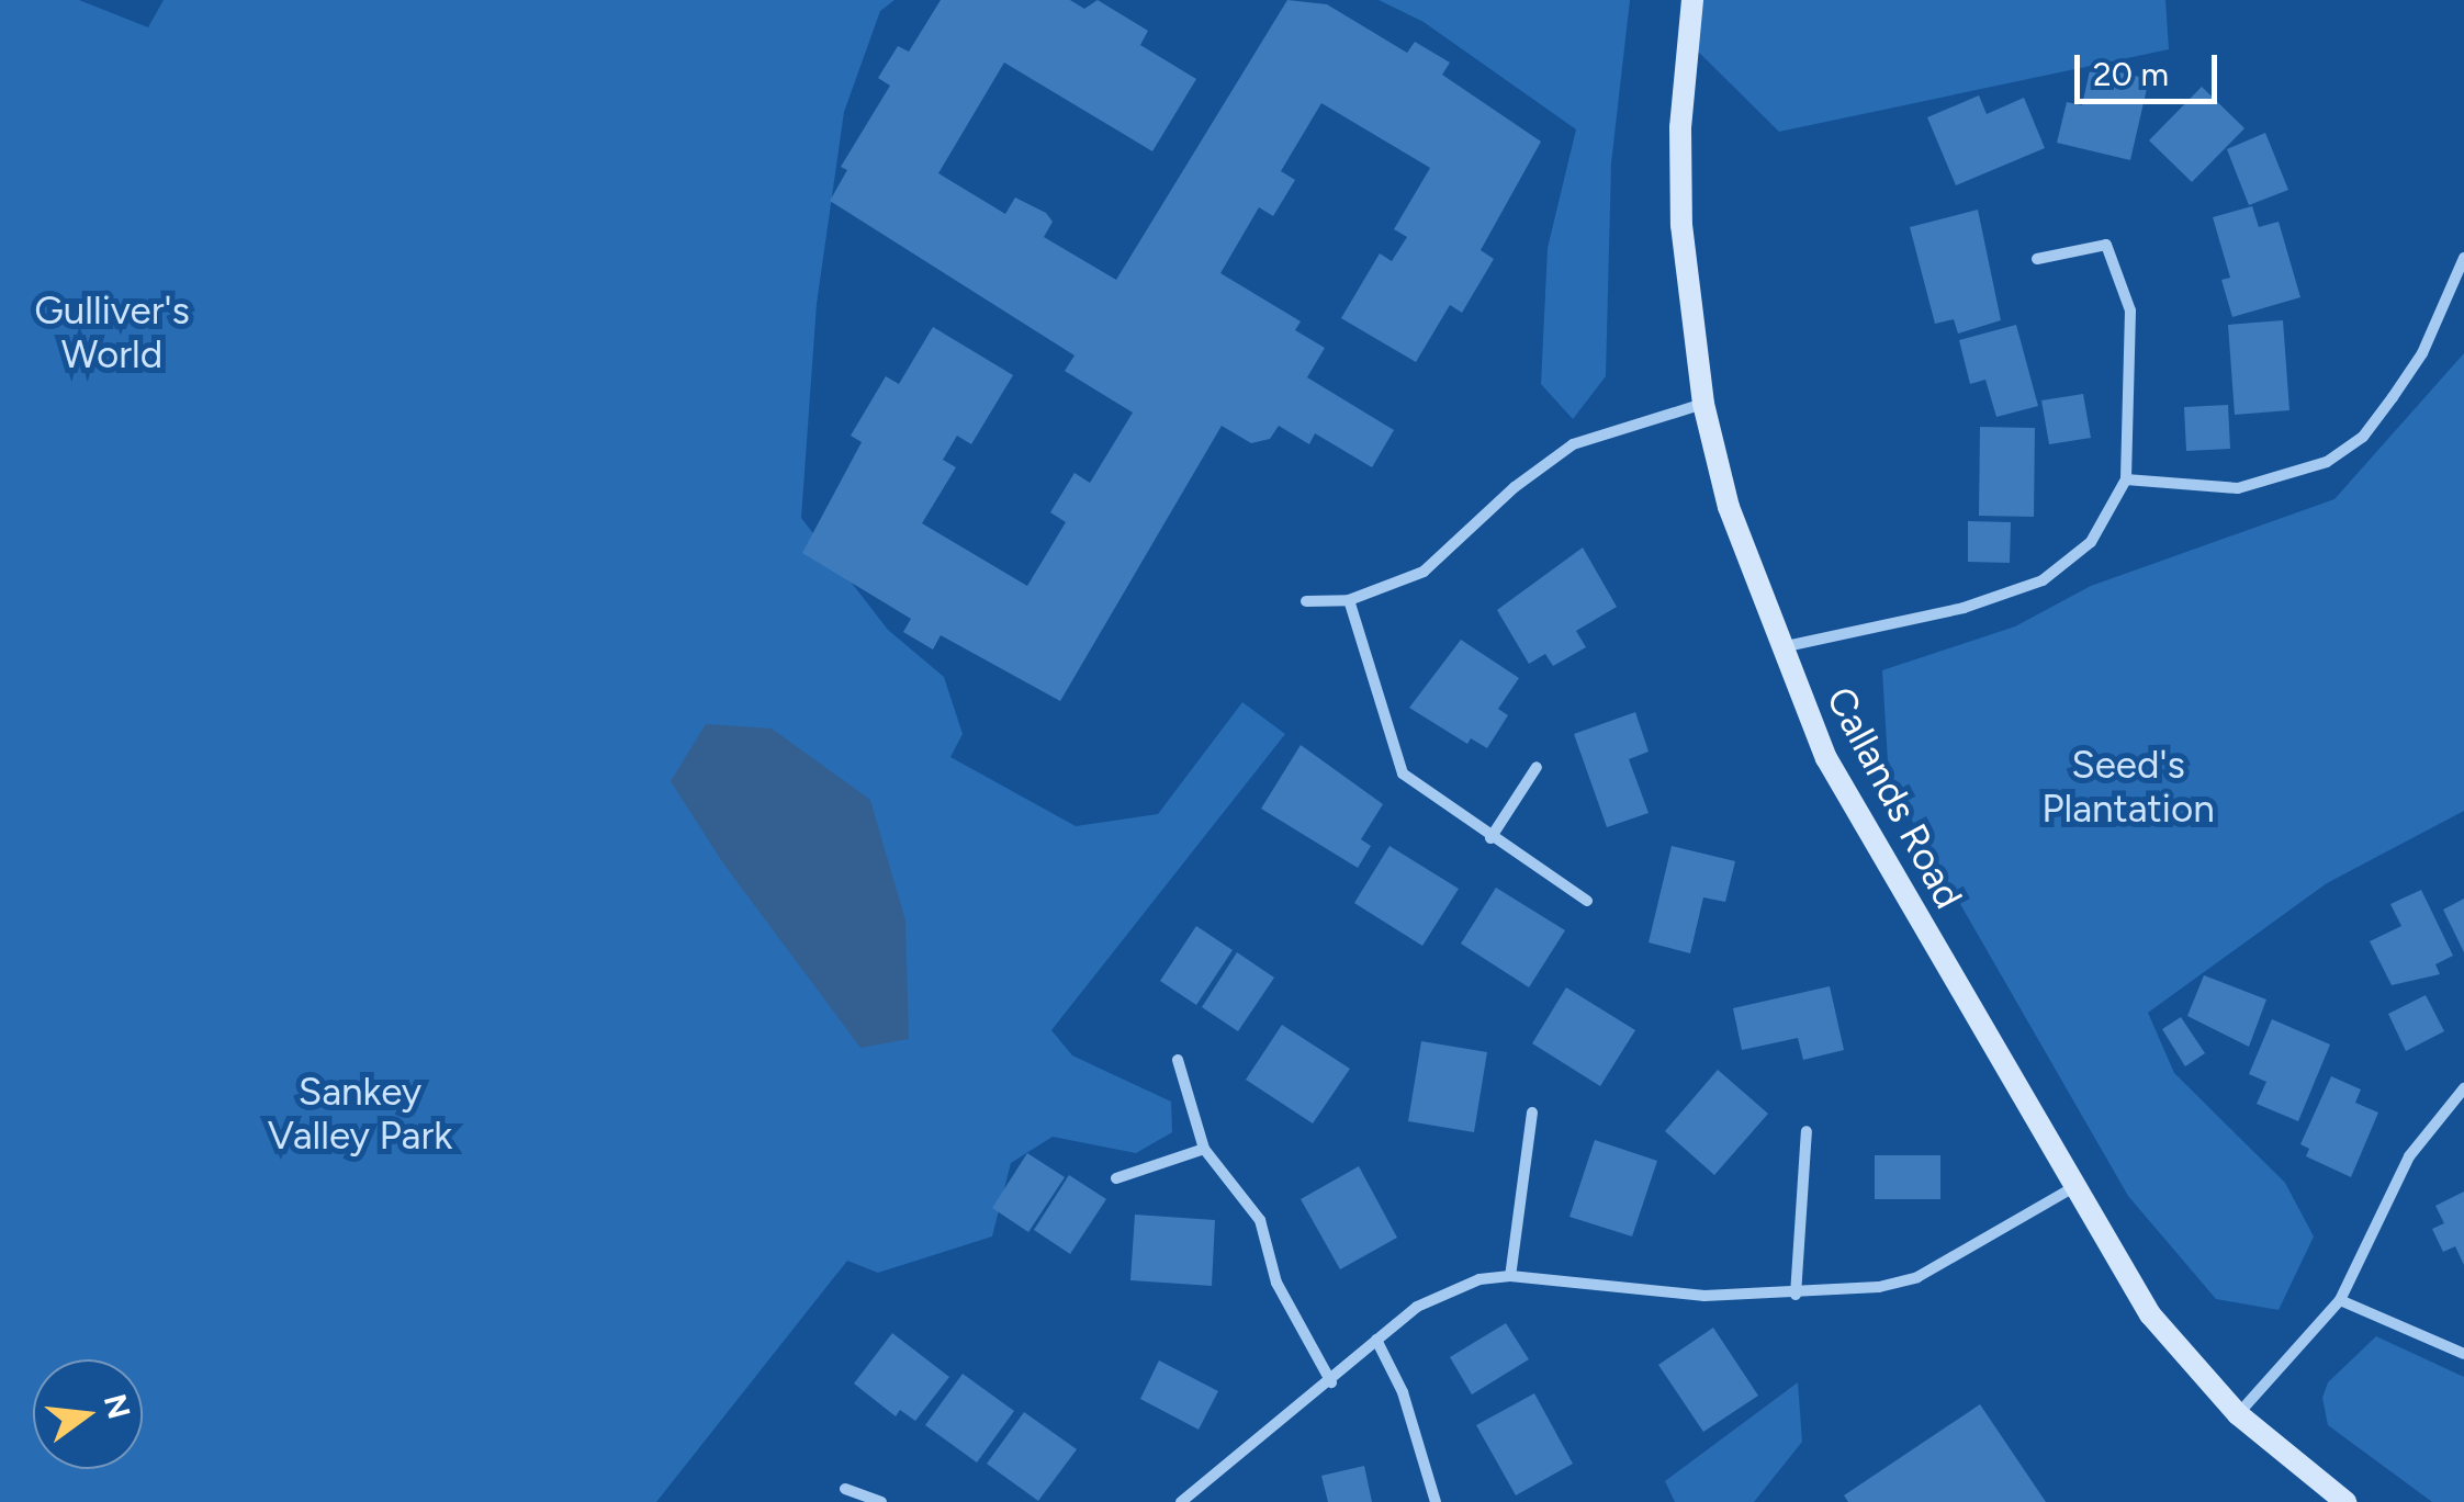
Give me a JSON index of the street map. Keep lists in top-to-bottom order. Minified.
{"streets":{"street":["Callands Road"]},"parks":["Gulliver's World","Seed's Plantation","Sankey Valley Park"],"scale_bar":"20 m","north":"right"}
